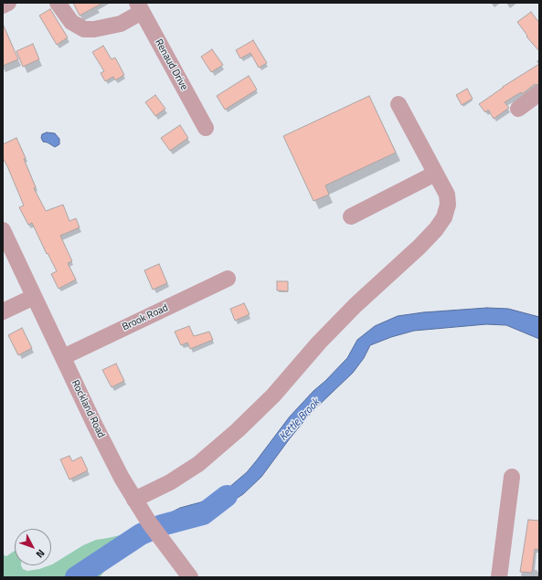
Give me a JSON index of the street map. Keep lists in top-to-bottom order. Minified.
{"streets":{"street":["Renaud Drive","Brook Road","Rockland Road"]},"crossings":[["Brook Road","Rockland Road"]],"water":["Kettle Brook"],"north":"bottom right"}
